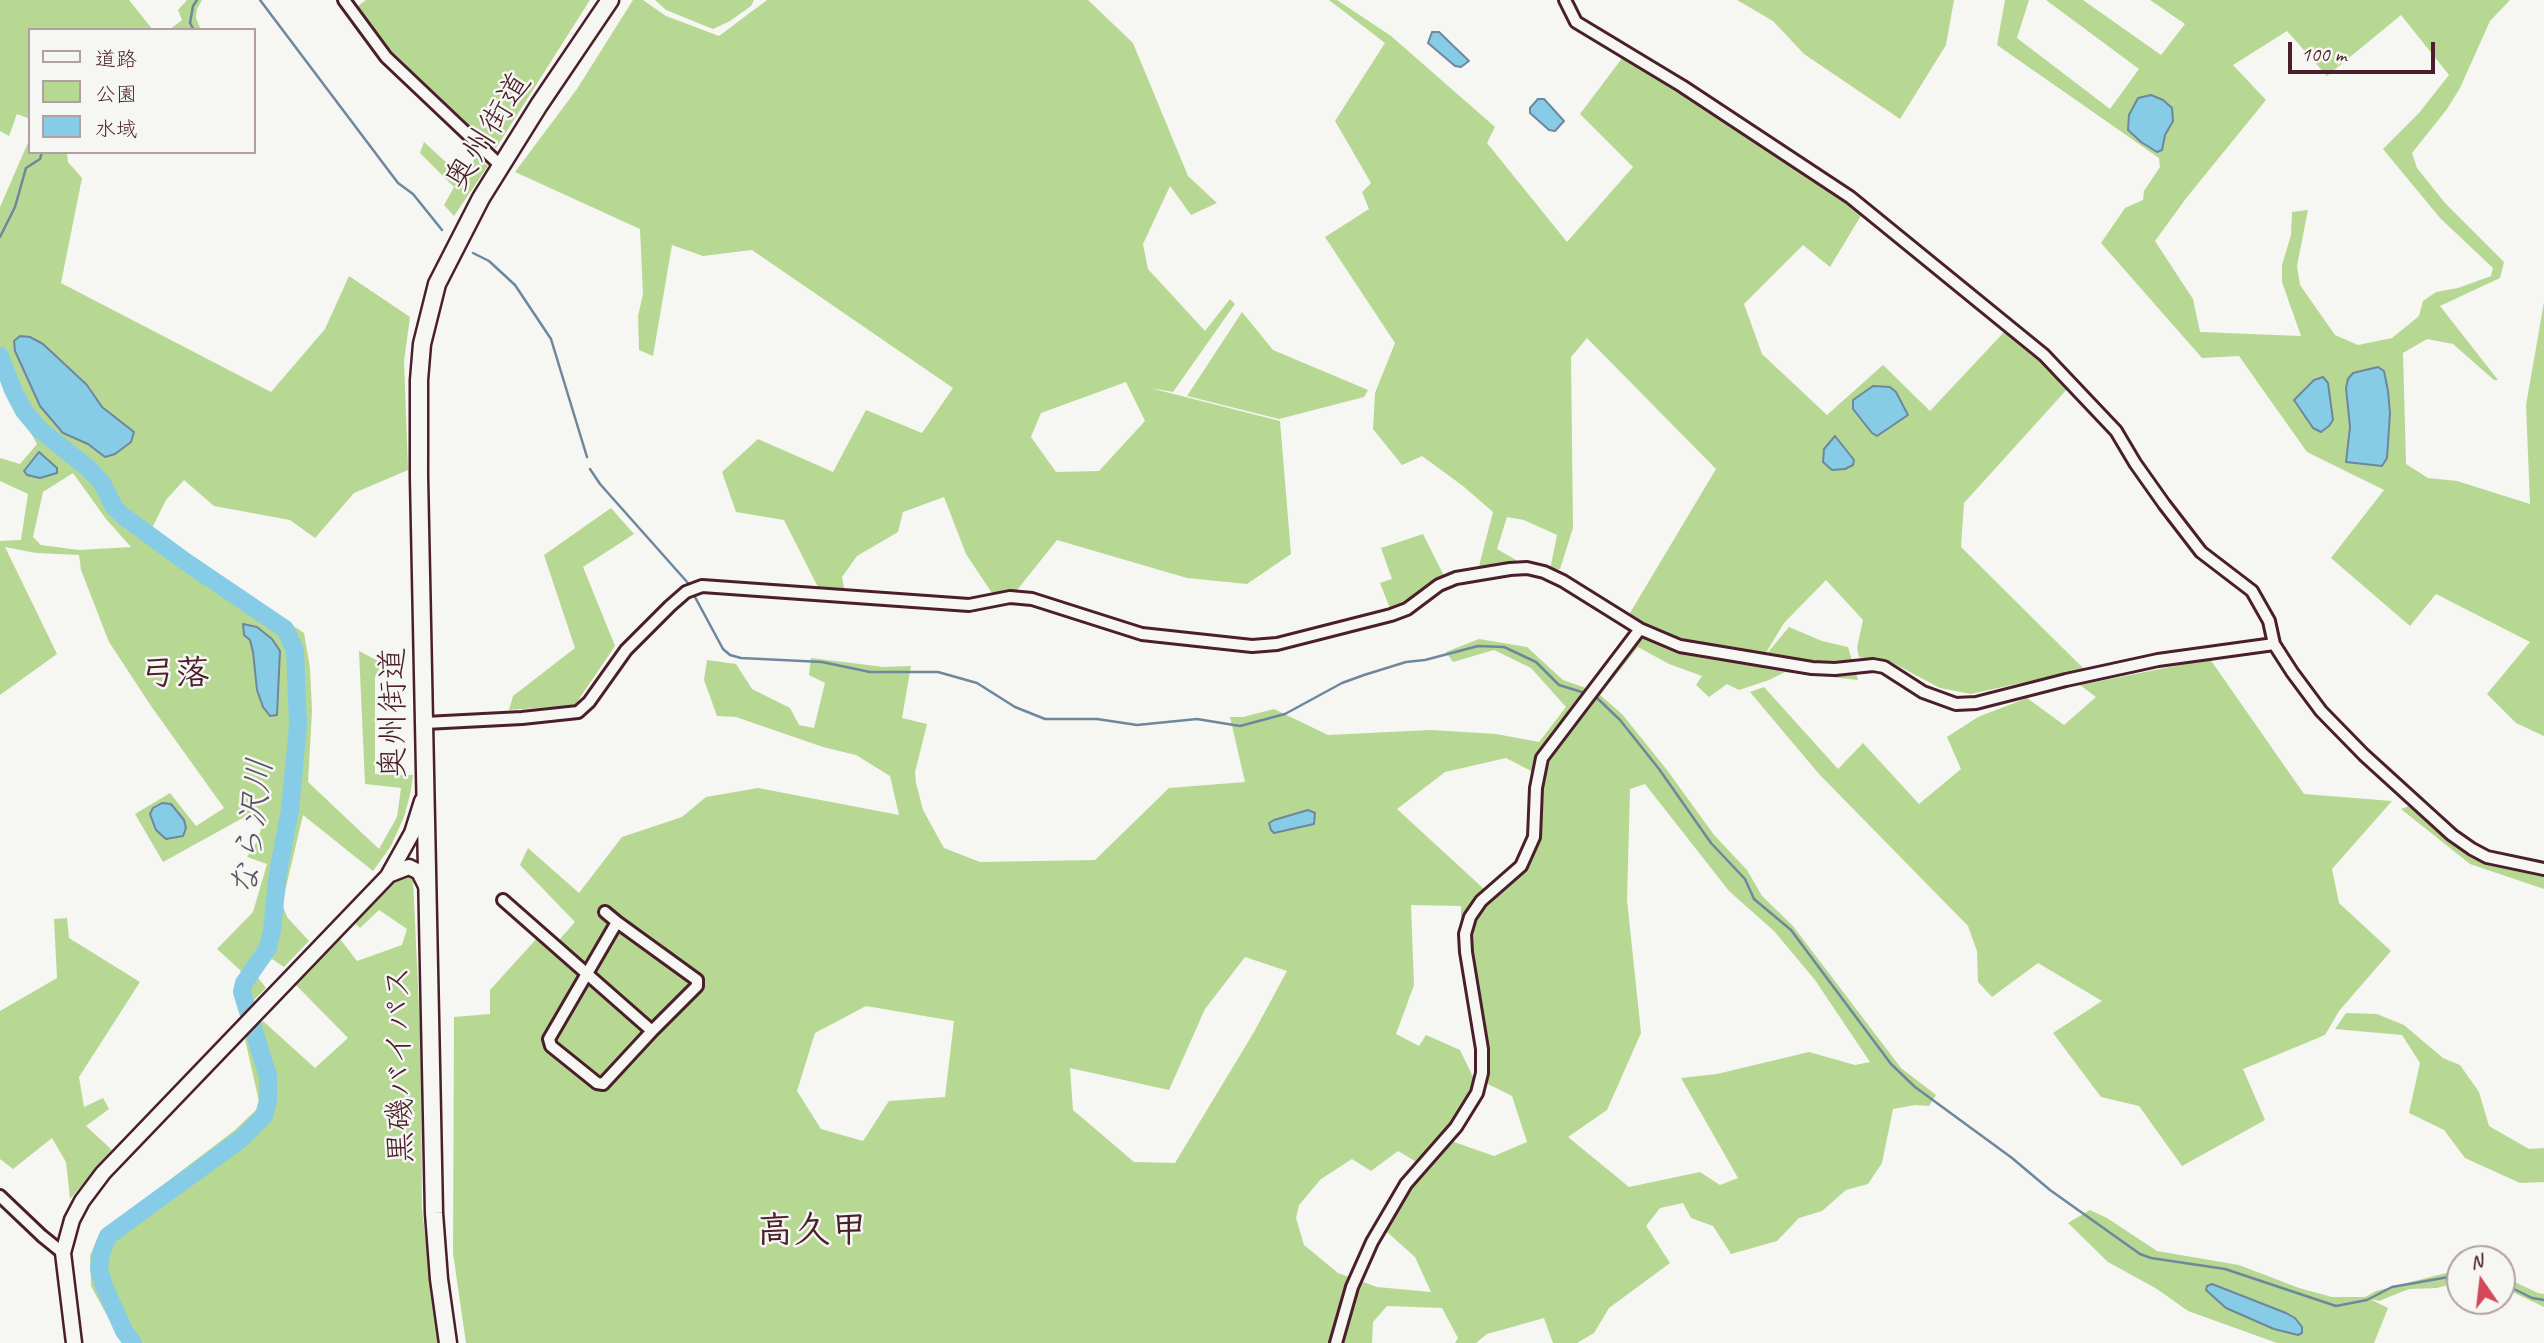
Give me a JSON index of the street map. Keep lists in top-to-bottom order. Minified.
{"streets":{"highway":["奥州街道","黒磯バイパス"]},"crossings":[["奥州街道","黒磯バイパス"]],"districts":["弓落","高久甲"],"water":["なら沢川"],"legend":["道路","公園","水域"],"scale_bar":"100 m","north":"top"}
